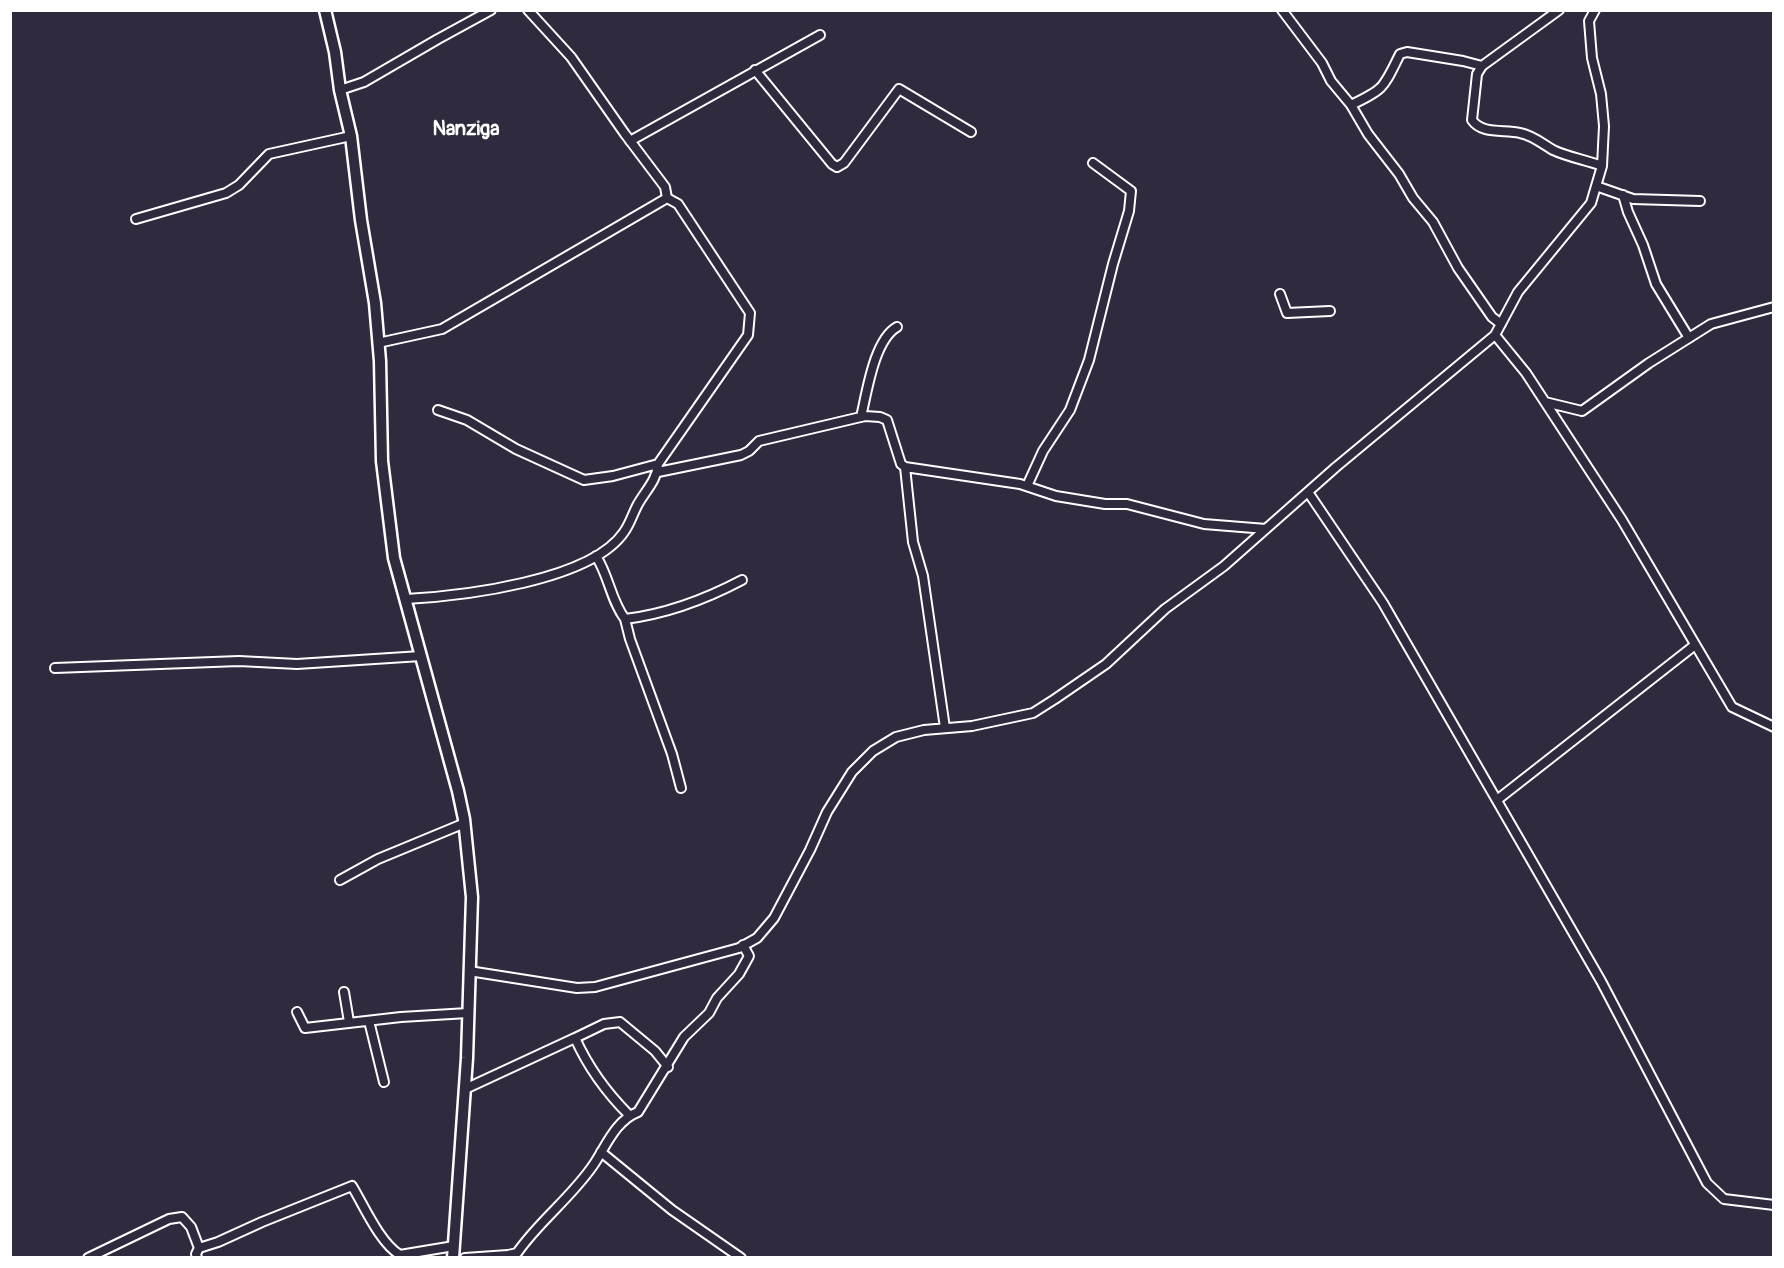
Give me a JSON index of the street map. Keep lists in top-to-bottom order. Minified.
{"districts":["Nanziga"]}
